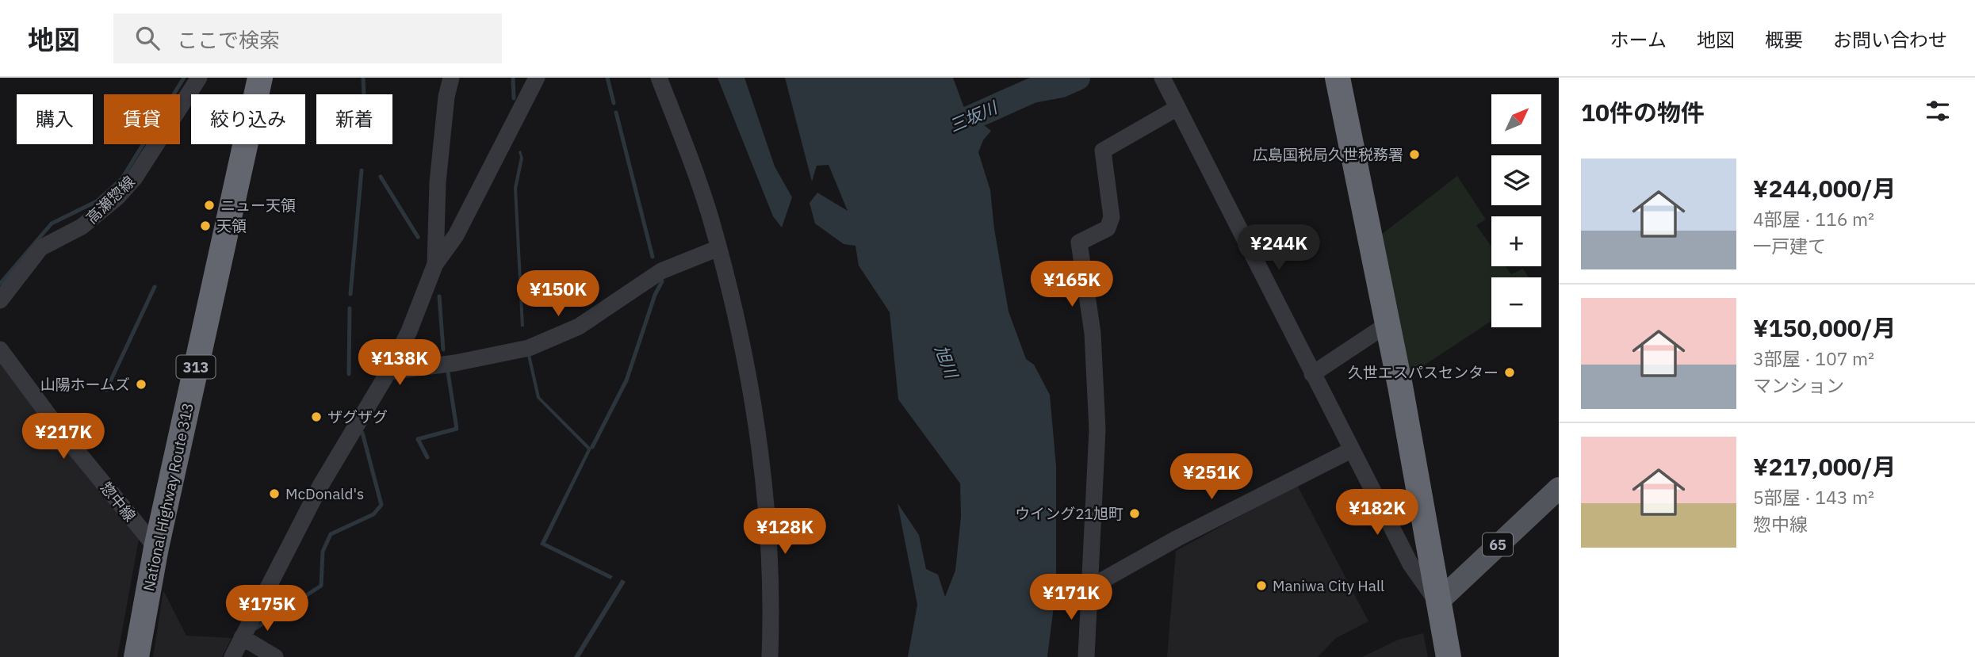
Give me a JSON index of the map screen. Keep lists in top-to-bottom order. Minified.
{"streets":{"highway":["313","National Highway Route 313"],"main road":["65"],"street":["高瀬惣線","惣中線"]},"crossings":[["National Highway Route 313","惣中線"]],"water":["三坂川","旭川"],"places":["広島国税局久世税務署","ニュー天領","天領","久世エスパスセンター","山陽ホームズ","ザグザグ","McDonald's","ウイング21旭町","Maniwa City Hall"],"north":"top right","page":{"header":"地図","search":"ここで検索","nav":["ホーム","地図","概要","お問い合わせ"],"heading":"10件の物件","map_buttons":["+","−"],"chip":["購入","賃貸","絞り込み","新着"],"list":[{"name":"¥244,000/月","note":"4部屋 · 116 m² · 一戸建て"},{"name":"¥150,000/月","note":"3部屋 · 107 m² · マンション"},{"name":"¥217,000/月","note":"5部屋 · 143 m² · 惣中線"}],"price":["¥244K","¥165K","¥150K","¥138K","¥217K","¥251K","¥182K","¥128K","¥171K","¥175K"]}}
